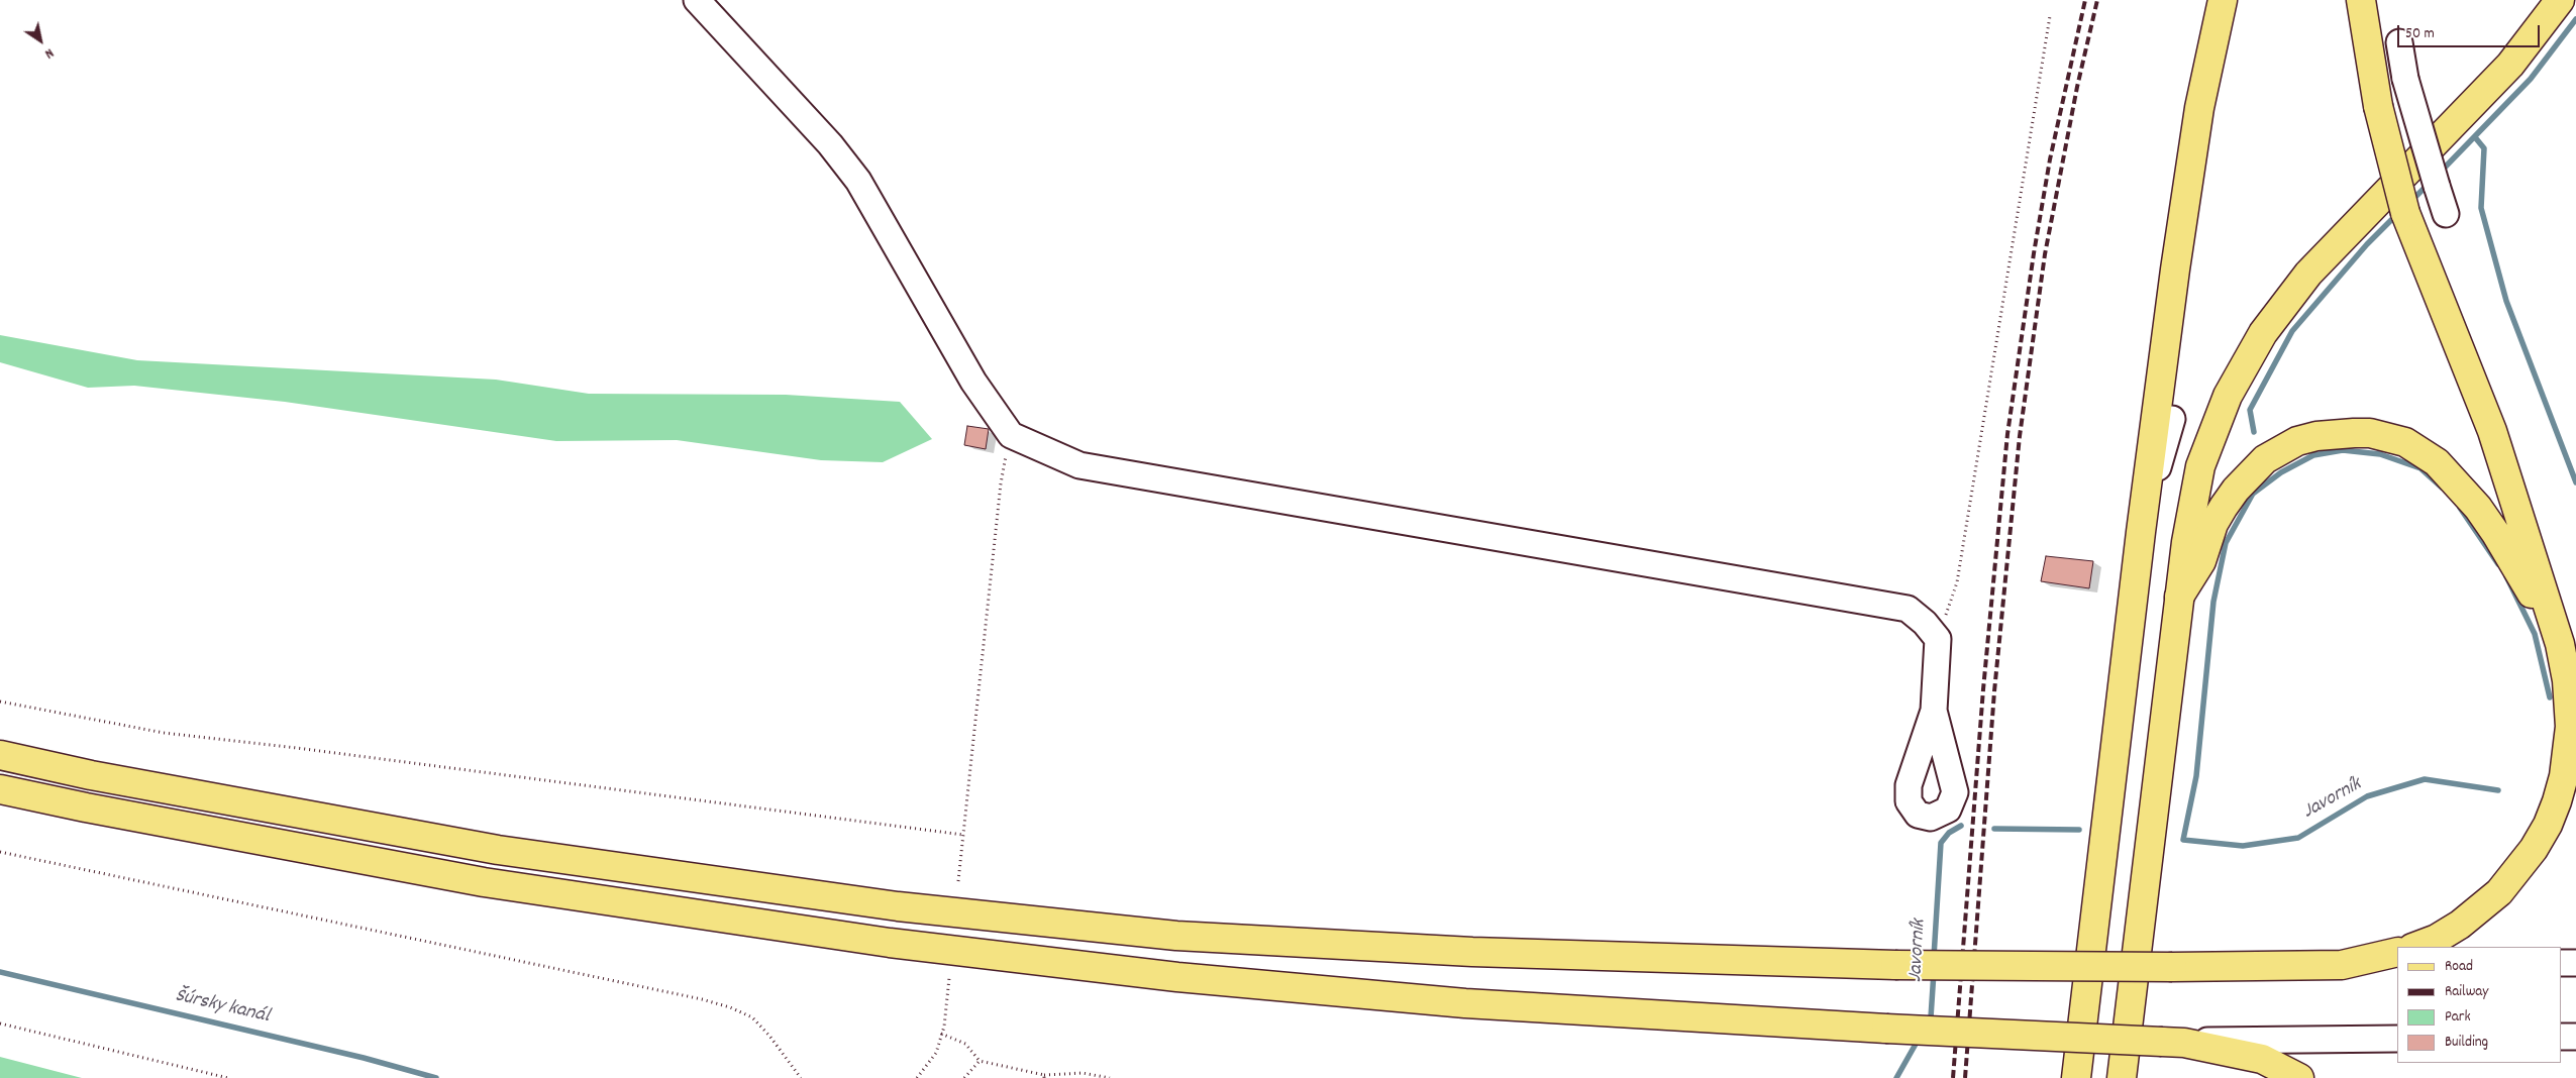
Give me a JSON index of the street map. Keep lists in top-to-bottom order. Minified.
{"water":["Javorník","Šúrsky kanál"],"legend":["Road","Railway","Park","Building"],"scale_bar":"50 m","north":"bottom right"}
